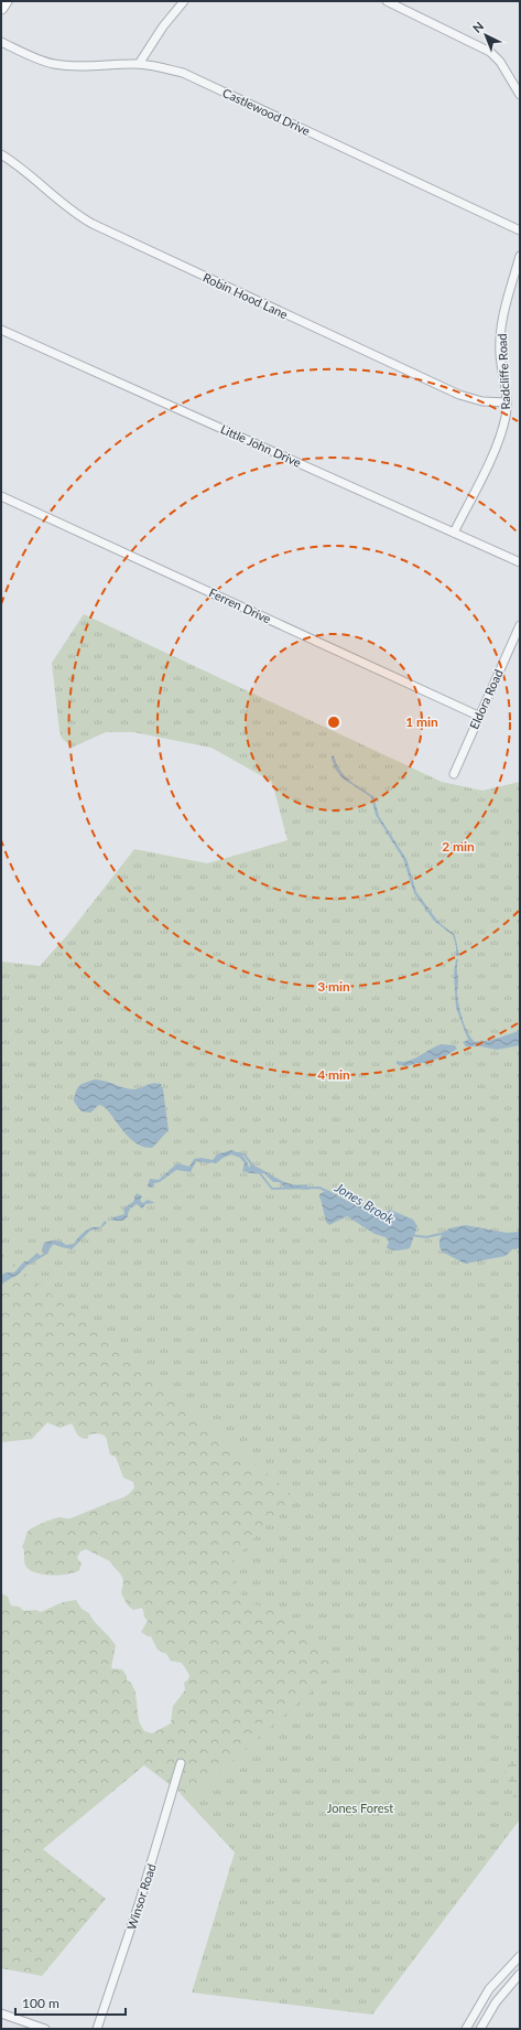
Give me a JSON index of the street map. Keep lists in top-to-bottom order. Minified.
{"streets":{"street":["Castlewood Drive","Robin Hood Lane","Radcliffe Road","Little John Drive","Ferren Drive","Eldora Road","Winsor Road"]},"crossings":[["Robin Hood Lane","Radcliffe Road"],["Radcliffe Road","Little John Drive"],["Ferren Drive","Eldora Road"]],"water":["Jones Brook"],"parks":["Jones Forest"],"scale_bar":"100 m","north":"top left","rings":["1 min","2 min","3 min","4 min"]}
